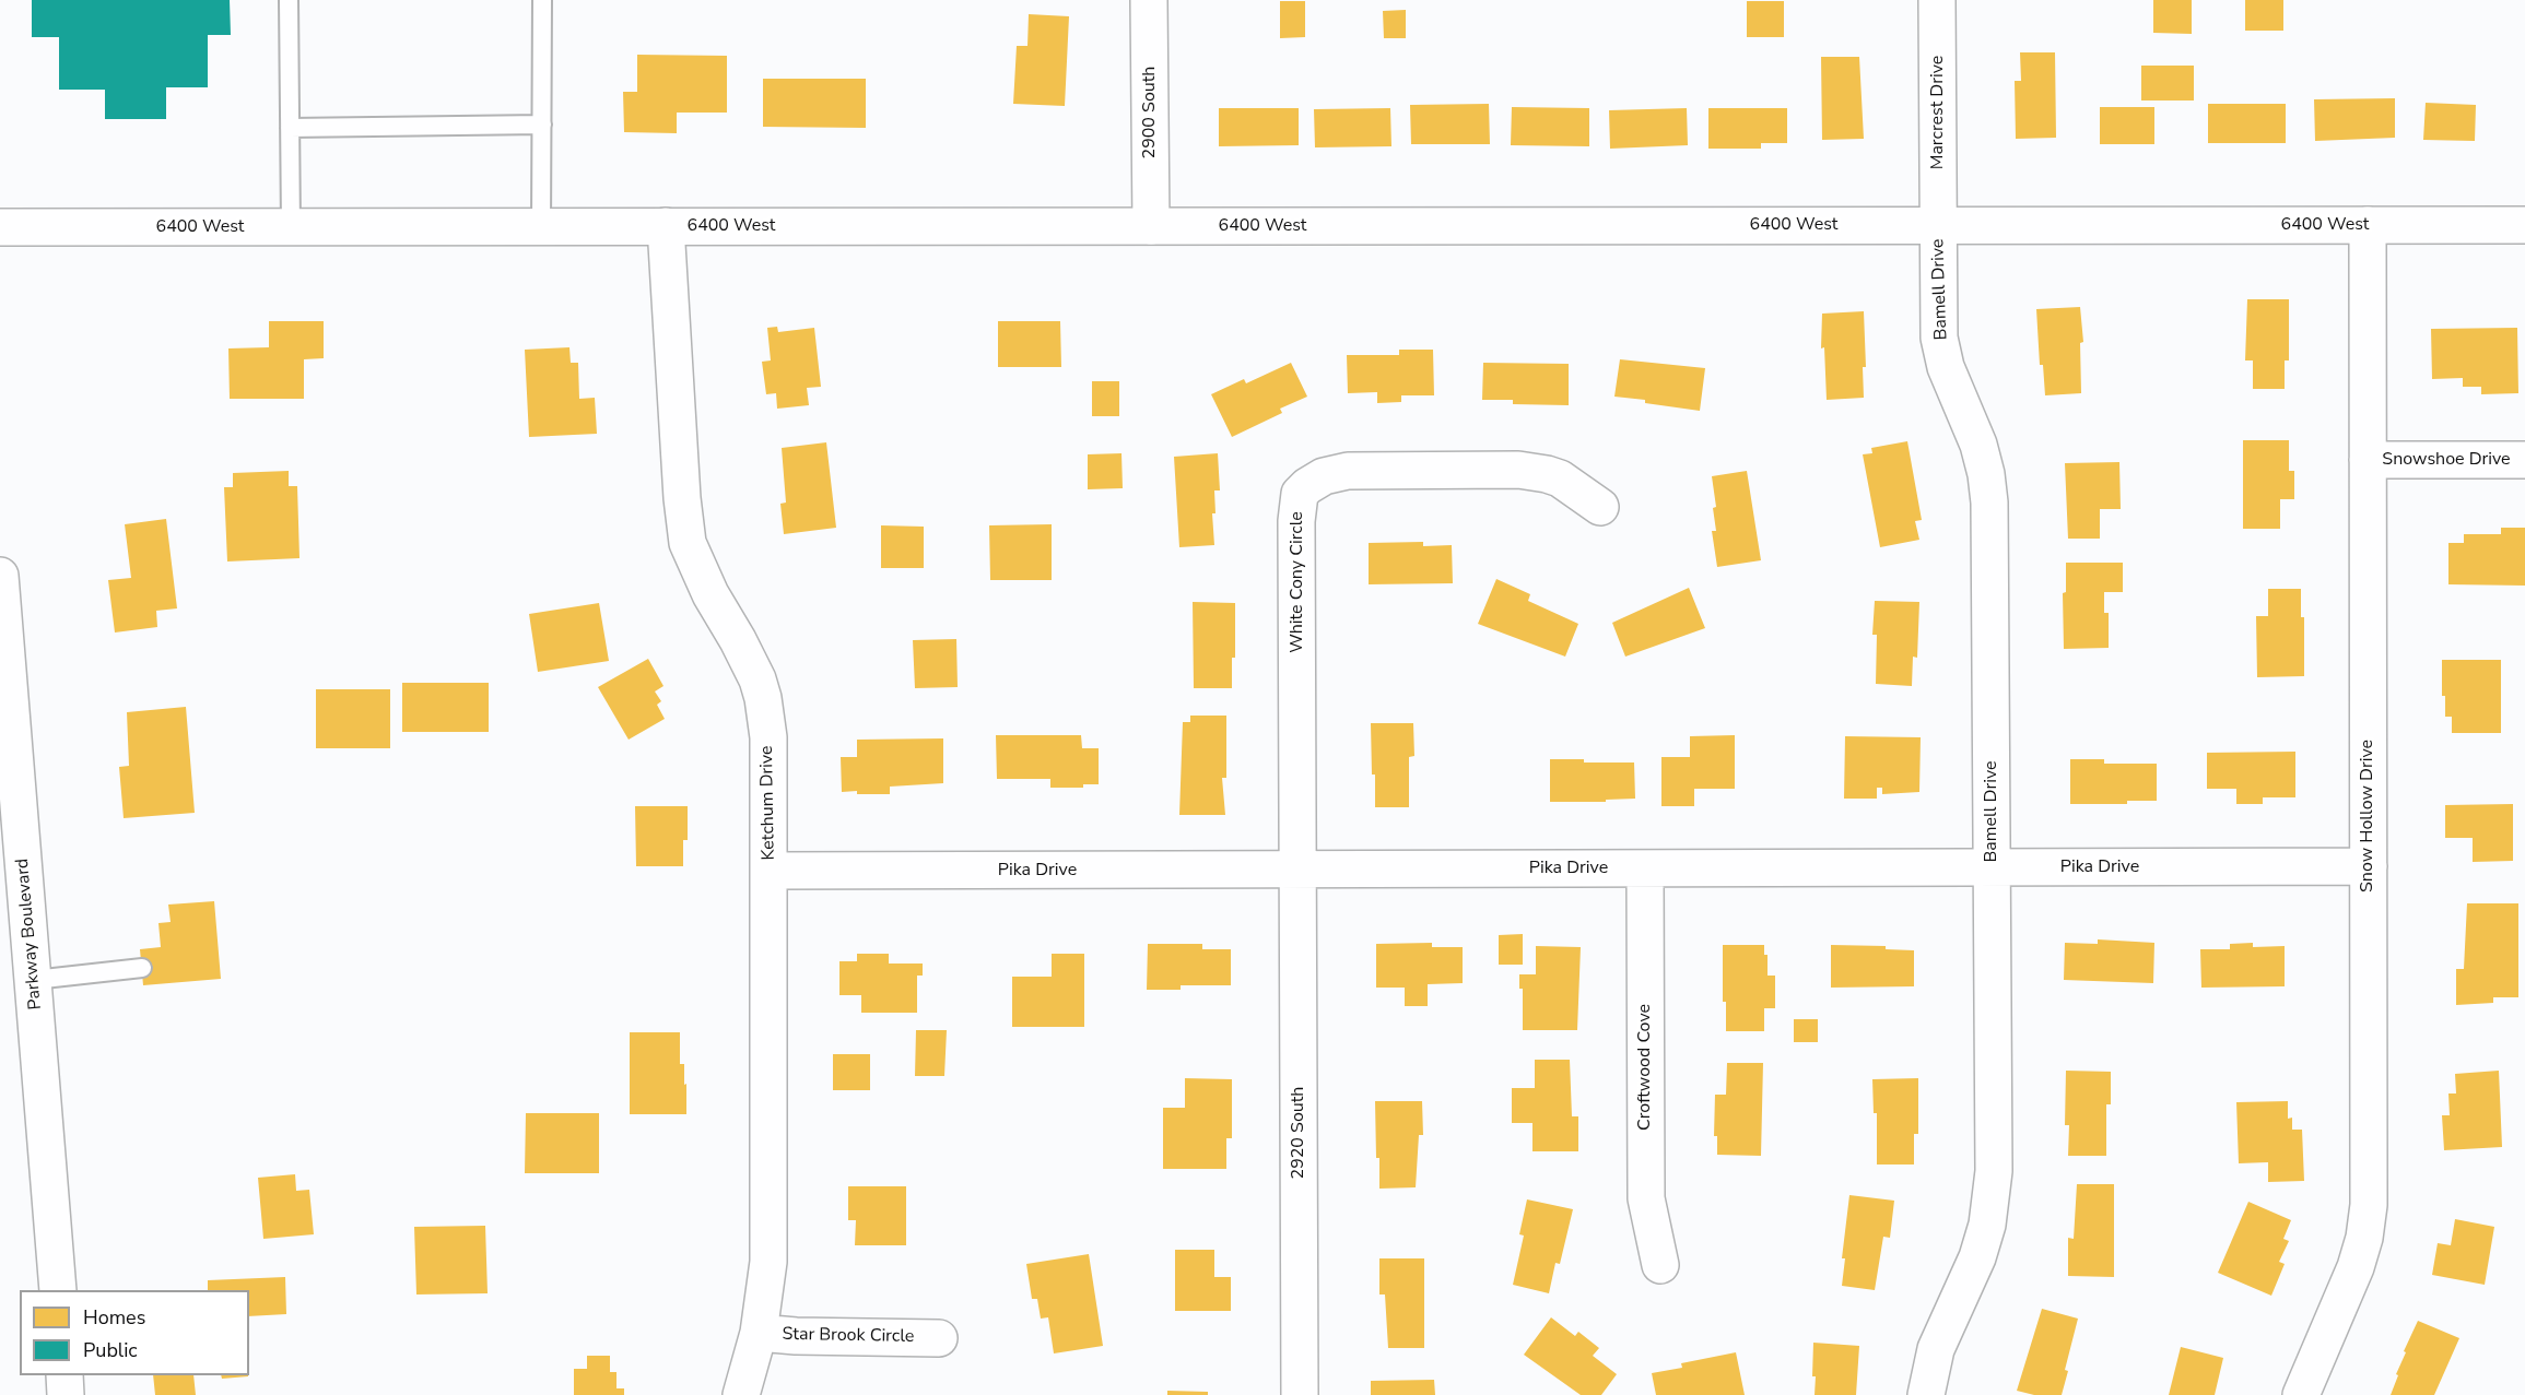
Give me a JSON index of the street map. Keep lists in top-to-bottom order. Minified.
{"streets":{"street":["2900 South","Marcrest Drive","6400 West","Bamell Drive","Snowshoe Drive","White Cony Circle","Ketchum Drive","Snow Hollow Drive","Pika Drive","Parkway Boulevard","Croftwood Cove","2920 South","Star Brook Circle"]},"crossings":[["2900 South","6400 West"],["Marcrest Drive","6400 West"],["Marcrest Drive","Bamell Drive"],["6400 West","Bamell Drive"],["6400 West","Ketchum Drive"],["6400 West","Snow Hollow Drive"],["Bamell Drive","Pika Drive"],["Snowshoe Drive","Snow Hollow Drive"],["White Cony Circle","Pika Drive"],["White Cony Circle","2920 South"],["Ketchum Drive","Pika Drive"],["Ketchum Drive","Star Brook Circle"],["Snow Hollow Drive","Pika Drive"],["Pika Drive","Croftwood Cove"],["Pika Drive","2920 South"]],"legend":["Homes","Public"]}
